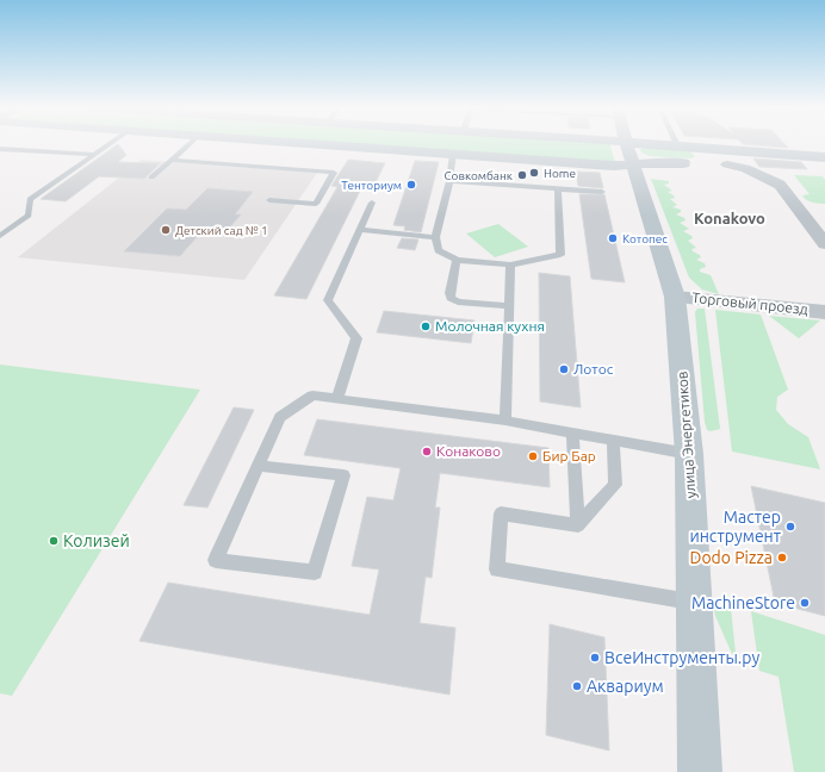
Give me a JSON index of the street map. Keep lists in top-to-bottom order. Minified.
{"streets":{"street":["Торговый проезд","улица Энергетиков"]},"crossings":[["Торговый проезд","улица Энергетиков"]],"districts":["Konakovo"],"places":["Home","Совкомбанк","Тенториум","Детский сад № 1","Котопес","Молочная кухня","Лотос","Конаково","Бир Бар","Мастер инструмент","Колизей","Dodo Pizza","MachineStore","ВсеИнструменты.ру","Аквариум"]}
